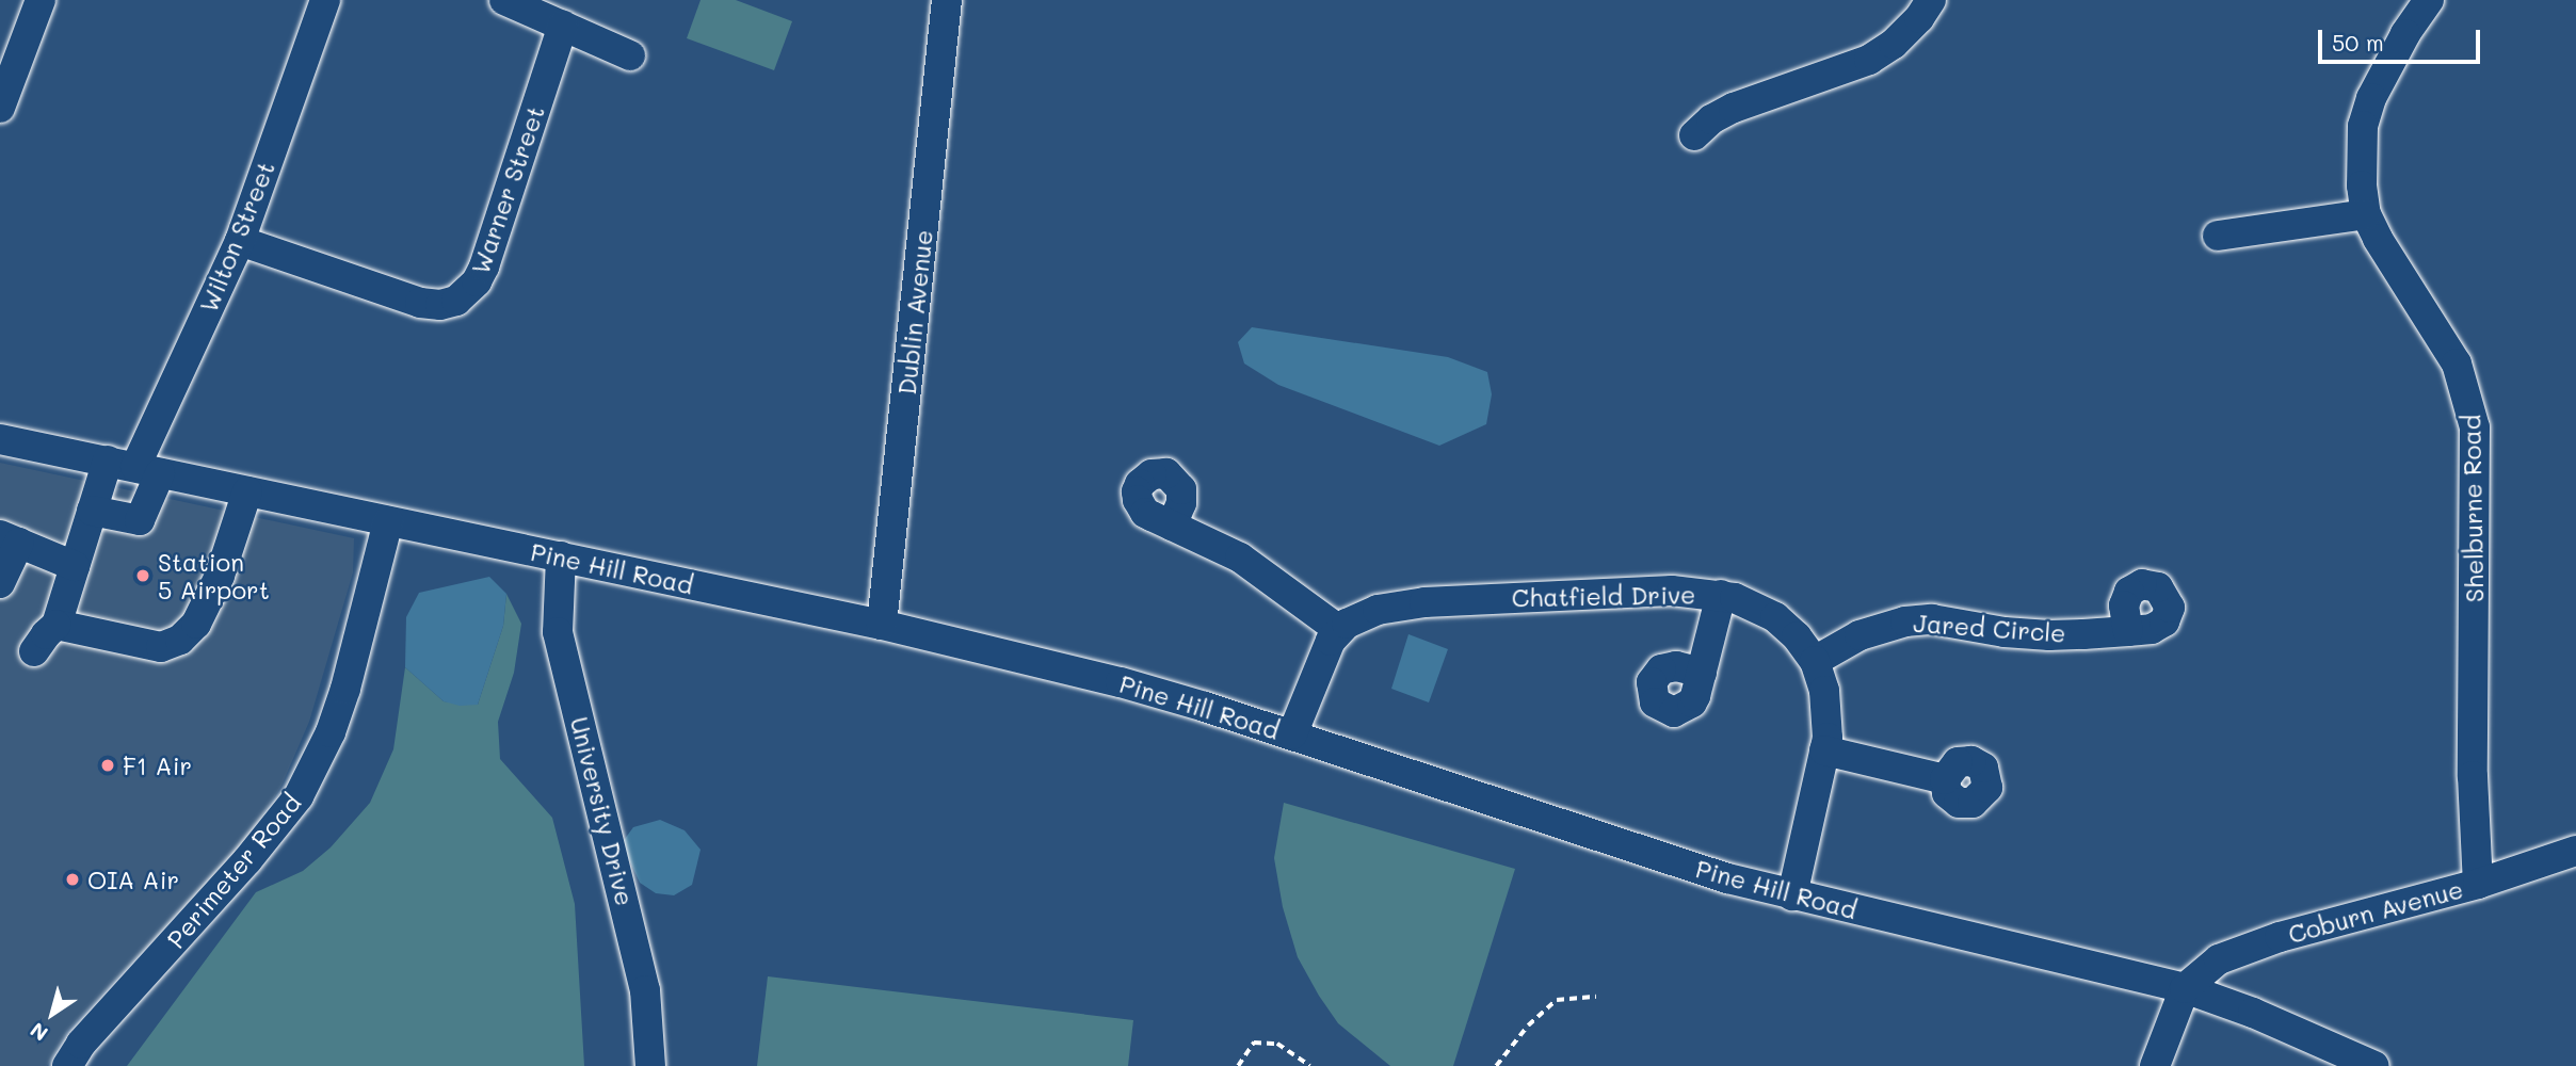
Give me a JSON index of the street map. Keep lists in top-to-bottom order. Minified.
{"streets":{"street":["Warner Street","Wilton Street","Dublin Avenue","Shelburne Road","Pine Hill Road","Chatfield Drive","Jared Circle","University Drive","Perimeter Road","Coburn Avenue"]},"crossings":[["Warner Street","Wilton Street"],["Wilton Street","Pine Hill Road"],["Dublin Avenue","Pine Hill Road"],["Shelburne Road","Coburn Avenue"],["Pine Hill Road","Chatfield Drive"],["Pine Hill Road","University Drive"],["Pine Hill Road","Perimeter Road"],["Pine Hill Road","Coburn Avenue"],["Chatfield Drive","Jared Circle"]],"places":["Station 5 Airport","F1 Air","OIA Air"],"scale_bar":"50 m","north":"bottom left"}
